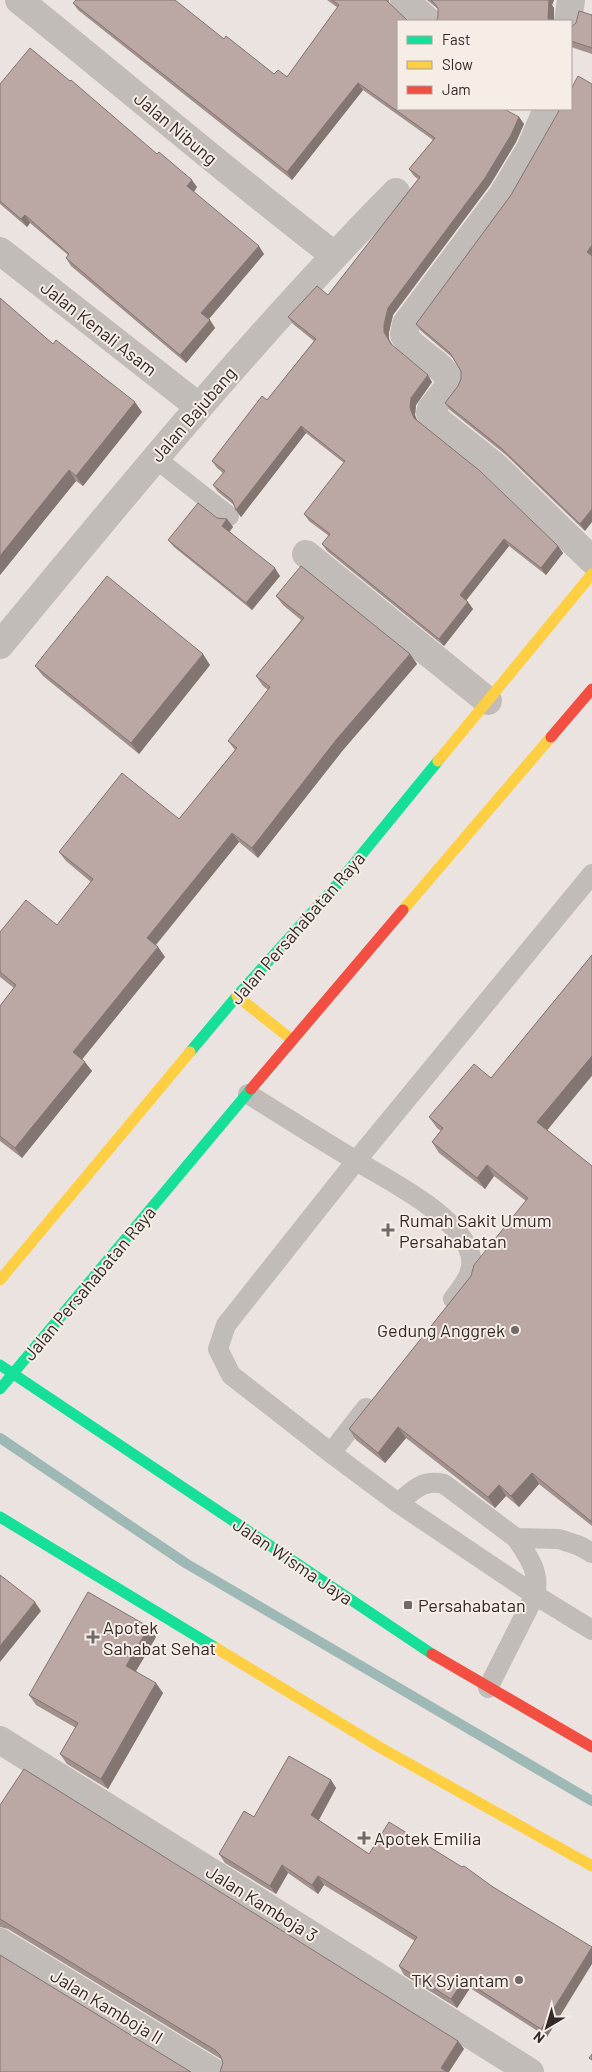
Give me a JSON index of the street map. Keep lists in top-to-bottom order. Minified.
{"streets":{"street":["Jalan Nibung","Jalan Kenali Asam","Jalan Bajubang","Jalan Persahabatan Raya","Jalan Wisma Jaya","Jalan Kamboja 3","Jalan Kamboja II"]},"crossings":[["Jalan Nibung","Jalan Bajubang"],["Jalan Kenali Asam","Jalan Bajubang"],["Jalan Persahabatan Raya","Jalan Wisma Jaya"]],"places":{"health":["Rumah Sakit Umum Persahabatan","Apotek Sahabat Sehat","Apotek Emilia"],"other":["Gedung Anggrek","TK Syiantam"],"transit":["Persahabatan"]},"legend":["Fast","Slow","Jam"],"north":"bottom left"}
